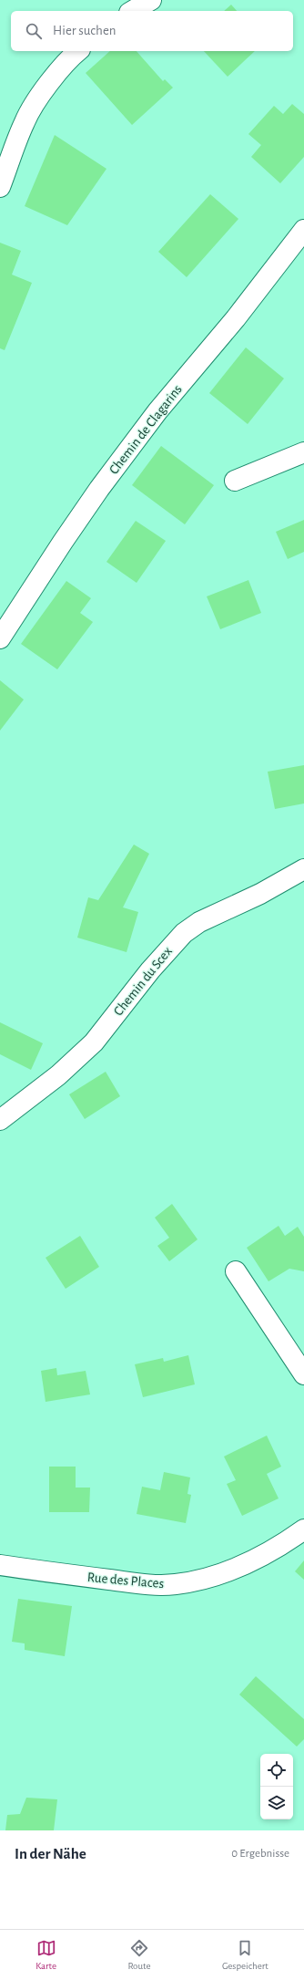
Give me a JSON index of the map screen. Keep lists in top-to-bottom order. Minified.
{"streets":{"street":["Chemin de Clagarins","Chemin du Scex","Rue des Places"]},"page":{"search":"Hier suchen","heading":["In der Nähe","0 Ergebnisse"],"nav":["Karte","Route","Gespeichert"]}}
